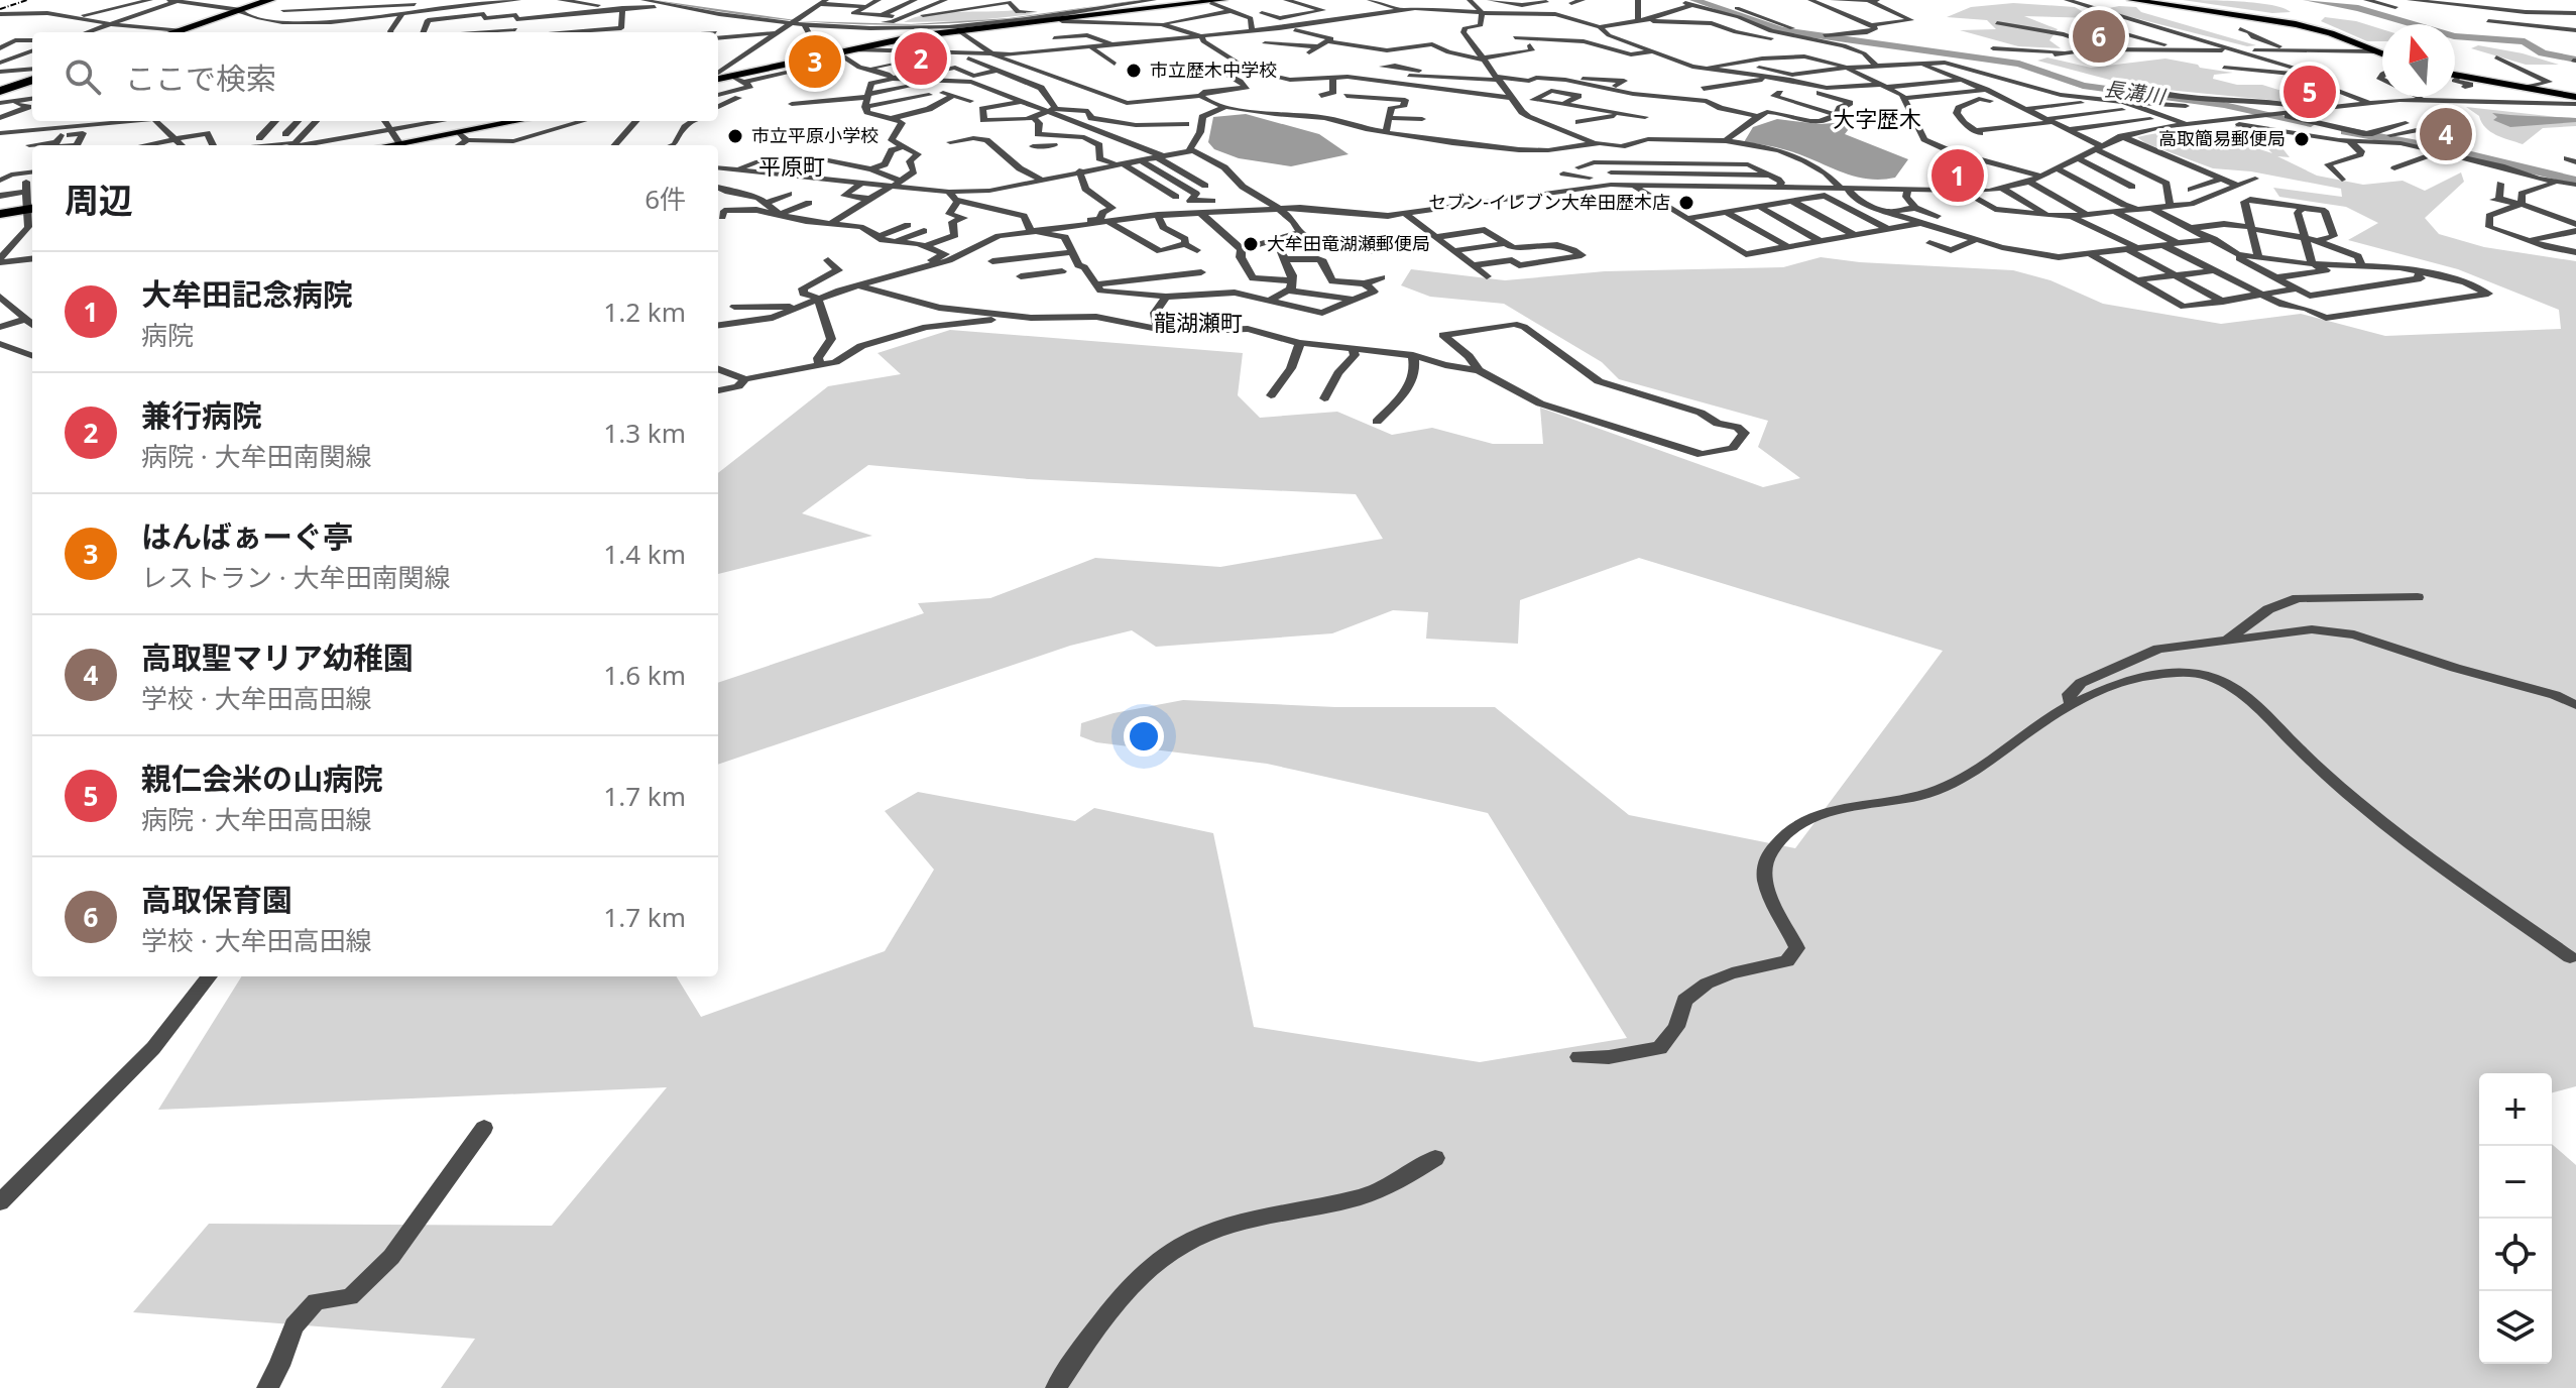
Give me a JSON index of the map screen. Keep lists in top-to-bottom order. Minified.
{"districts":["大字歴木","平原町","龍湖瀬町"],"water":["長溝川"],"places":["市立歴木中学校","市立平原小学校","高取簡易郵便局","セブン-イレブン大牟田歴木店","大牟田竜湖瀬郵便局"],"north":"top","page":{"pins":["6","2","3","5","4","1"],"search":"ここで検索","heading":["周辺","6件"],"list":[{"mark":"1","name":"大牟田記念病院","note":"病院","value":"1.2 km"},{"mark":"2","name":"兼行病院","note":"病院 · 大牟田南関線","value":"1.3 km"},{"mark":"3","name":"はんばぁーぐ亭","note":"レストラン · 大牟田南関線","value":"1.4 km"},{"mark":"4","name":"高取聖マリア幼稚園","note":"学校 · 大牟田高田線","value":"1.6 km"},{"mark":"5","name":"親仁会米の山病院","note":"病院 · 大牟田高田線","value":"1.7 km"},{"mark":"6","name":"高取保育園","note":"学校 · 大牟田高田線","value":"1.7 km"}],"map_buttons":["+","−"]}}
